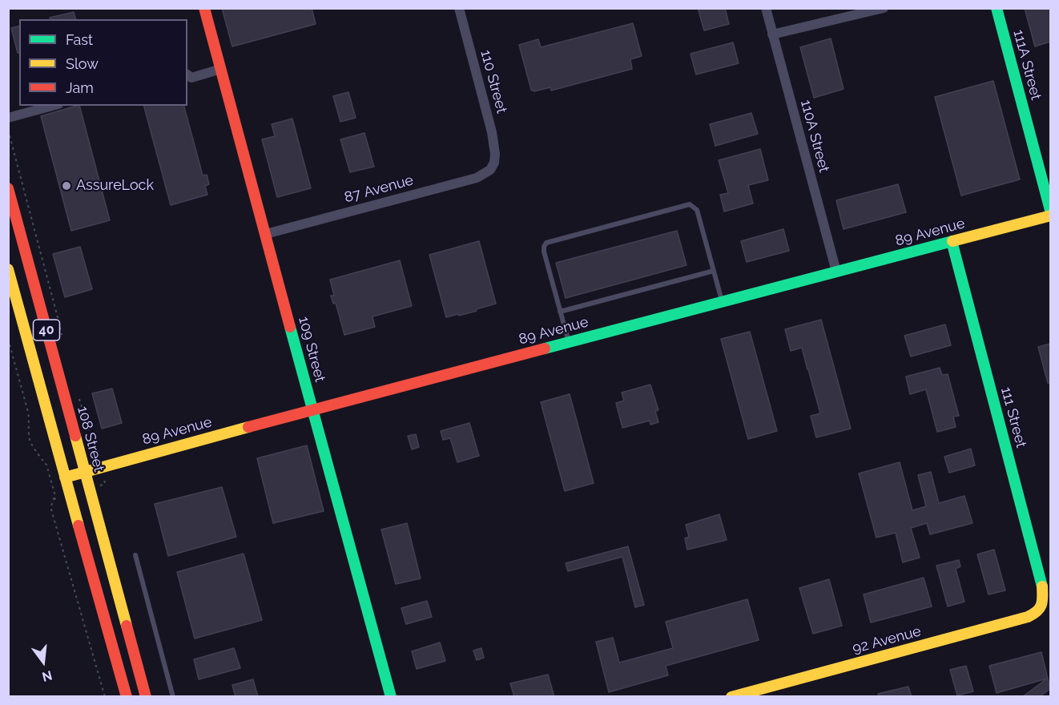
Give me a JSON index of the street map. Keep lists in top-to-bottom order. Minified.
{"streets":{"street":["111A Street","110 Street","110A Street","87 Avenue","89 Avenue","40","109 Street","111 Street","108 Street","92 Avenue"]},"crossings":[["111A Street","89 Avenue"],["110 Street","87 Avenue"],["110A Street","89 Avenue"],["87 Avenue","109 Street"],["89 Avenue","40"],["89 Avenue","109 Street"],["89 Avenue","111 Street"],["89 Avenue","108 Street"],["111 Street","92 Avenue"]],"places":["AssureLock"],"legend":["Fast","Slow","Jam"],"north":"bottom"}
